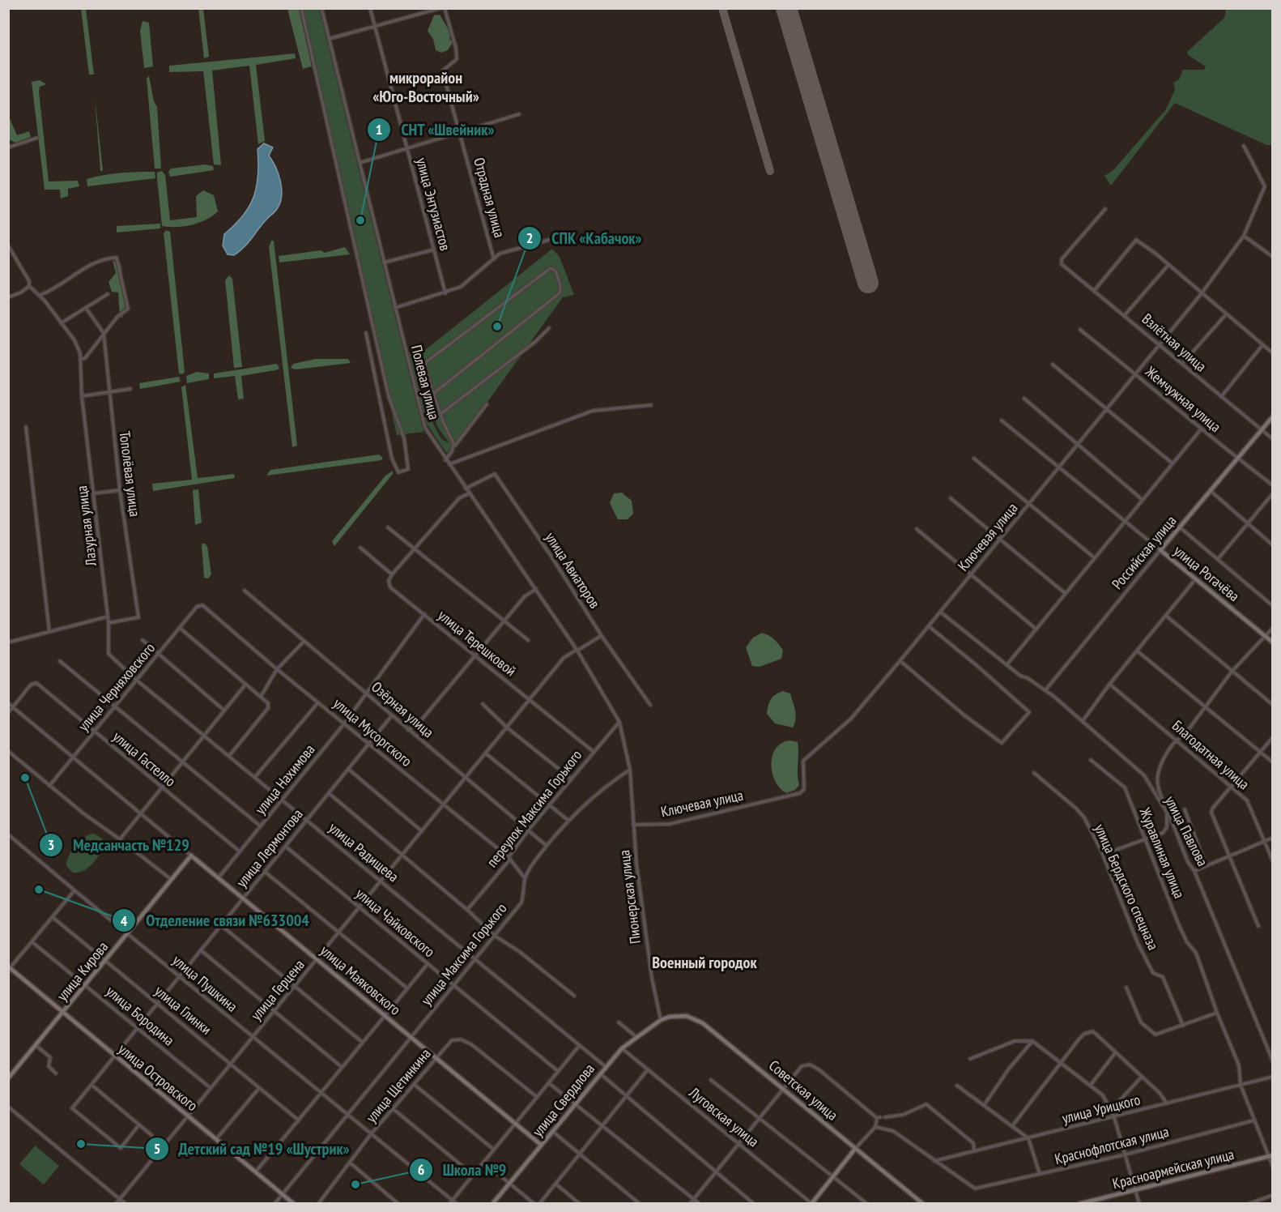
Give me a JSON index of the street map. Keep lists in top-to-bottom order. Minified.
{"streets":{"street":["Отрадная улица","улица Энтузиастов","Взлётная улица","Полевая улица","Жемчужная улица","Тополёвая улица","Лазурная улица","Ключевая улица","Российская улица","улица Авиаторов","улица Рогачёва","улица Терешковой","улица Черняховского","Озёрная улица","улица Мусоргского","Благодатная улица","улица Гастелло","улица Нахимова","переулок Максима Горького","улица Павлова","улица Лермонтова","улица Радищева","Журавлиная улица","улица Бердского спецназа","Пионерская улица","улица Чайковского","улица Максима Горького","улица Кирова","улица Маяковского","улица Пушкина","улица Герцена","улица Глинки","улица Бородина","улица Островского","улица Щетинкина","Советская улица","улица Свердлова","улица Урицкого","Луговская улица","Краснофлотская улица","Красноармейская улица"]},"crossings":[["Взлётная улица","Ключевая улица"],["Взлётная улица","Российская улица"],["Полевая улица","улица Авиаторов"],["Полевая улица","переулок Максима Горького"],["Полевая улица","Пионерская улица"],["Полевая улица","улица Максима Горького"],["Полевая улица","улица Герцена"],["Жемчужная улица","Ключевая улица"],["Жемчужная улица","Российская улица"],["Тополёвая улица","Лазурная улица"],["Лазурная улица","улица Радищева"],["Ключевая улица","улица Рогачёва"],["Ключевая улица","улица Павлова"],["Ключевая улица","Пионерская улица"],["Российская улица","улица Рогачёва"],["Российская улица","улица Павлова"],["улица Авиаторов","улица Герцена"],["улица Терешковой","улица Нахимова"],["улица Терешковой","переулок Максима Горького"],["улица Терешковой","улица Герцена"],["улица Черняховского","улица Мусоргского"],["улица Черняховского","улица Гастелло"],["улица Черняховского","улица Радищева"],["улица Черняховского","улица Маяковского"],["Озёрная улица","улица Нахимова"],["Озёрная улица","переулок Максима Горького"],["Озёрная улица","улица Лермонтова"],["Озёрная улица","улица Максима Горького"],["Озёрная улица","улица Герцена"],["улица Мусоргского","улица Нахимова"],["улица Мусоргского","переулок Максима Горького"],["улица Мусоргского","улица Лермонтова"],["улица Мусоргского","улица Максима Горького"],["улица Мусоргского","улица Герцена"],["улица Гастелло","улица Нахимова"],["улица Гастелло","улица Маяковского"],["улица Нахимова","улица Радищева"],["улица Нахимова","улица Маяковского"],["улица Лермонтова","улица Радищева"],["улица Лермонтова","улица Чайковского"],["улица Лермонтова","улица Маяковского"],["улица Лермонтова","улица Пушкина"],["улица Лермонтова","улица Глинки"],["улица Лермонтова","улица Бородина"],["улица Лермонтова","улица Островского"],["улица Радищева","улица Максима Горького"],["улица Радищева","улица Герцена"],["улица Радищева","улица Свердлова"],["Журавлиная улица","улица Урицкого"],["Журавлиная улица","Краснофлотская улица"],["Журавлиная улица","Красноармейская улица"],["Пионерская улица","улица Максима Горького"],["Пионерская улица","Советская улица"],["Пионерская улица","улица Свердлова"],["улица Чайковского","улица Максима Горького"],["улица Чайковского","улица Герцена"],["улица Максима Горького","улица Маяковского"],["улица Максима Горького","улица Пушкина"],["улица Максима Горького","улица Островского"],["улица Кирова","улица Маяковского"],["улица Кирова","улица Пушкина"],["улица Кирова","улица Глинки"],["улица Кирова","улица Бородина"],["улица Кирова","улица Островского"],["улица Маяковского","улица Герцена"],["улица Маяковского","улица Щетинкина"],["улица Маяковского","улица Свердлова"],["улица Пушкина","улица Герцена"],["улица Пушкина","улица Щетинкина"],["улица Герцена","улица Глинки"],["улица Герцена","улица Бородина"],["улица Герцена","улица Островского"],["Советская улица","улица Свердлова"],["улица Свердлова","Луговская улица"],["улица Урицкого","Краснофлотская улица"]],"districts":["микрорайон «Юго-Восточный»","Военный городок"],"places":["СНТ «Швейник»","СПК «Кабачок»","Медсанчасть №129","Отделение связи №633004","Детский сад №19 «Шустрик»","Школа №9"]}
